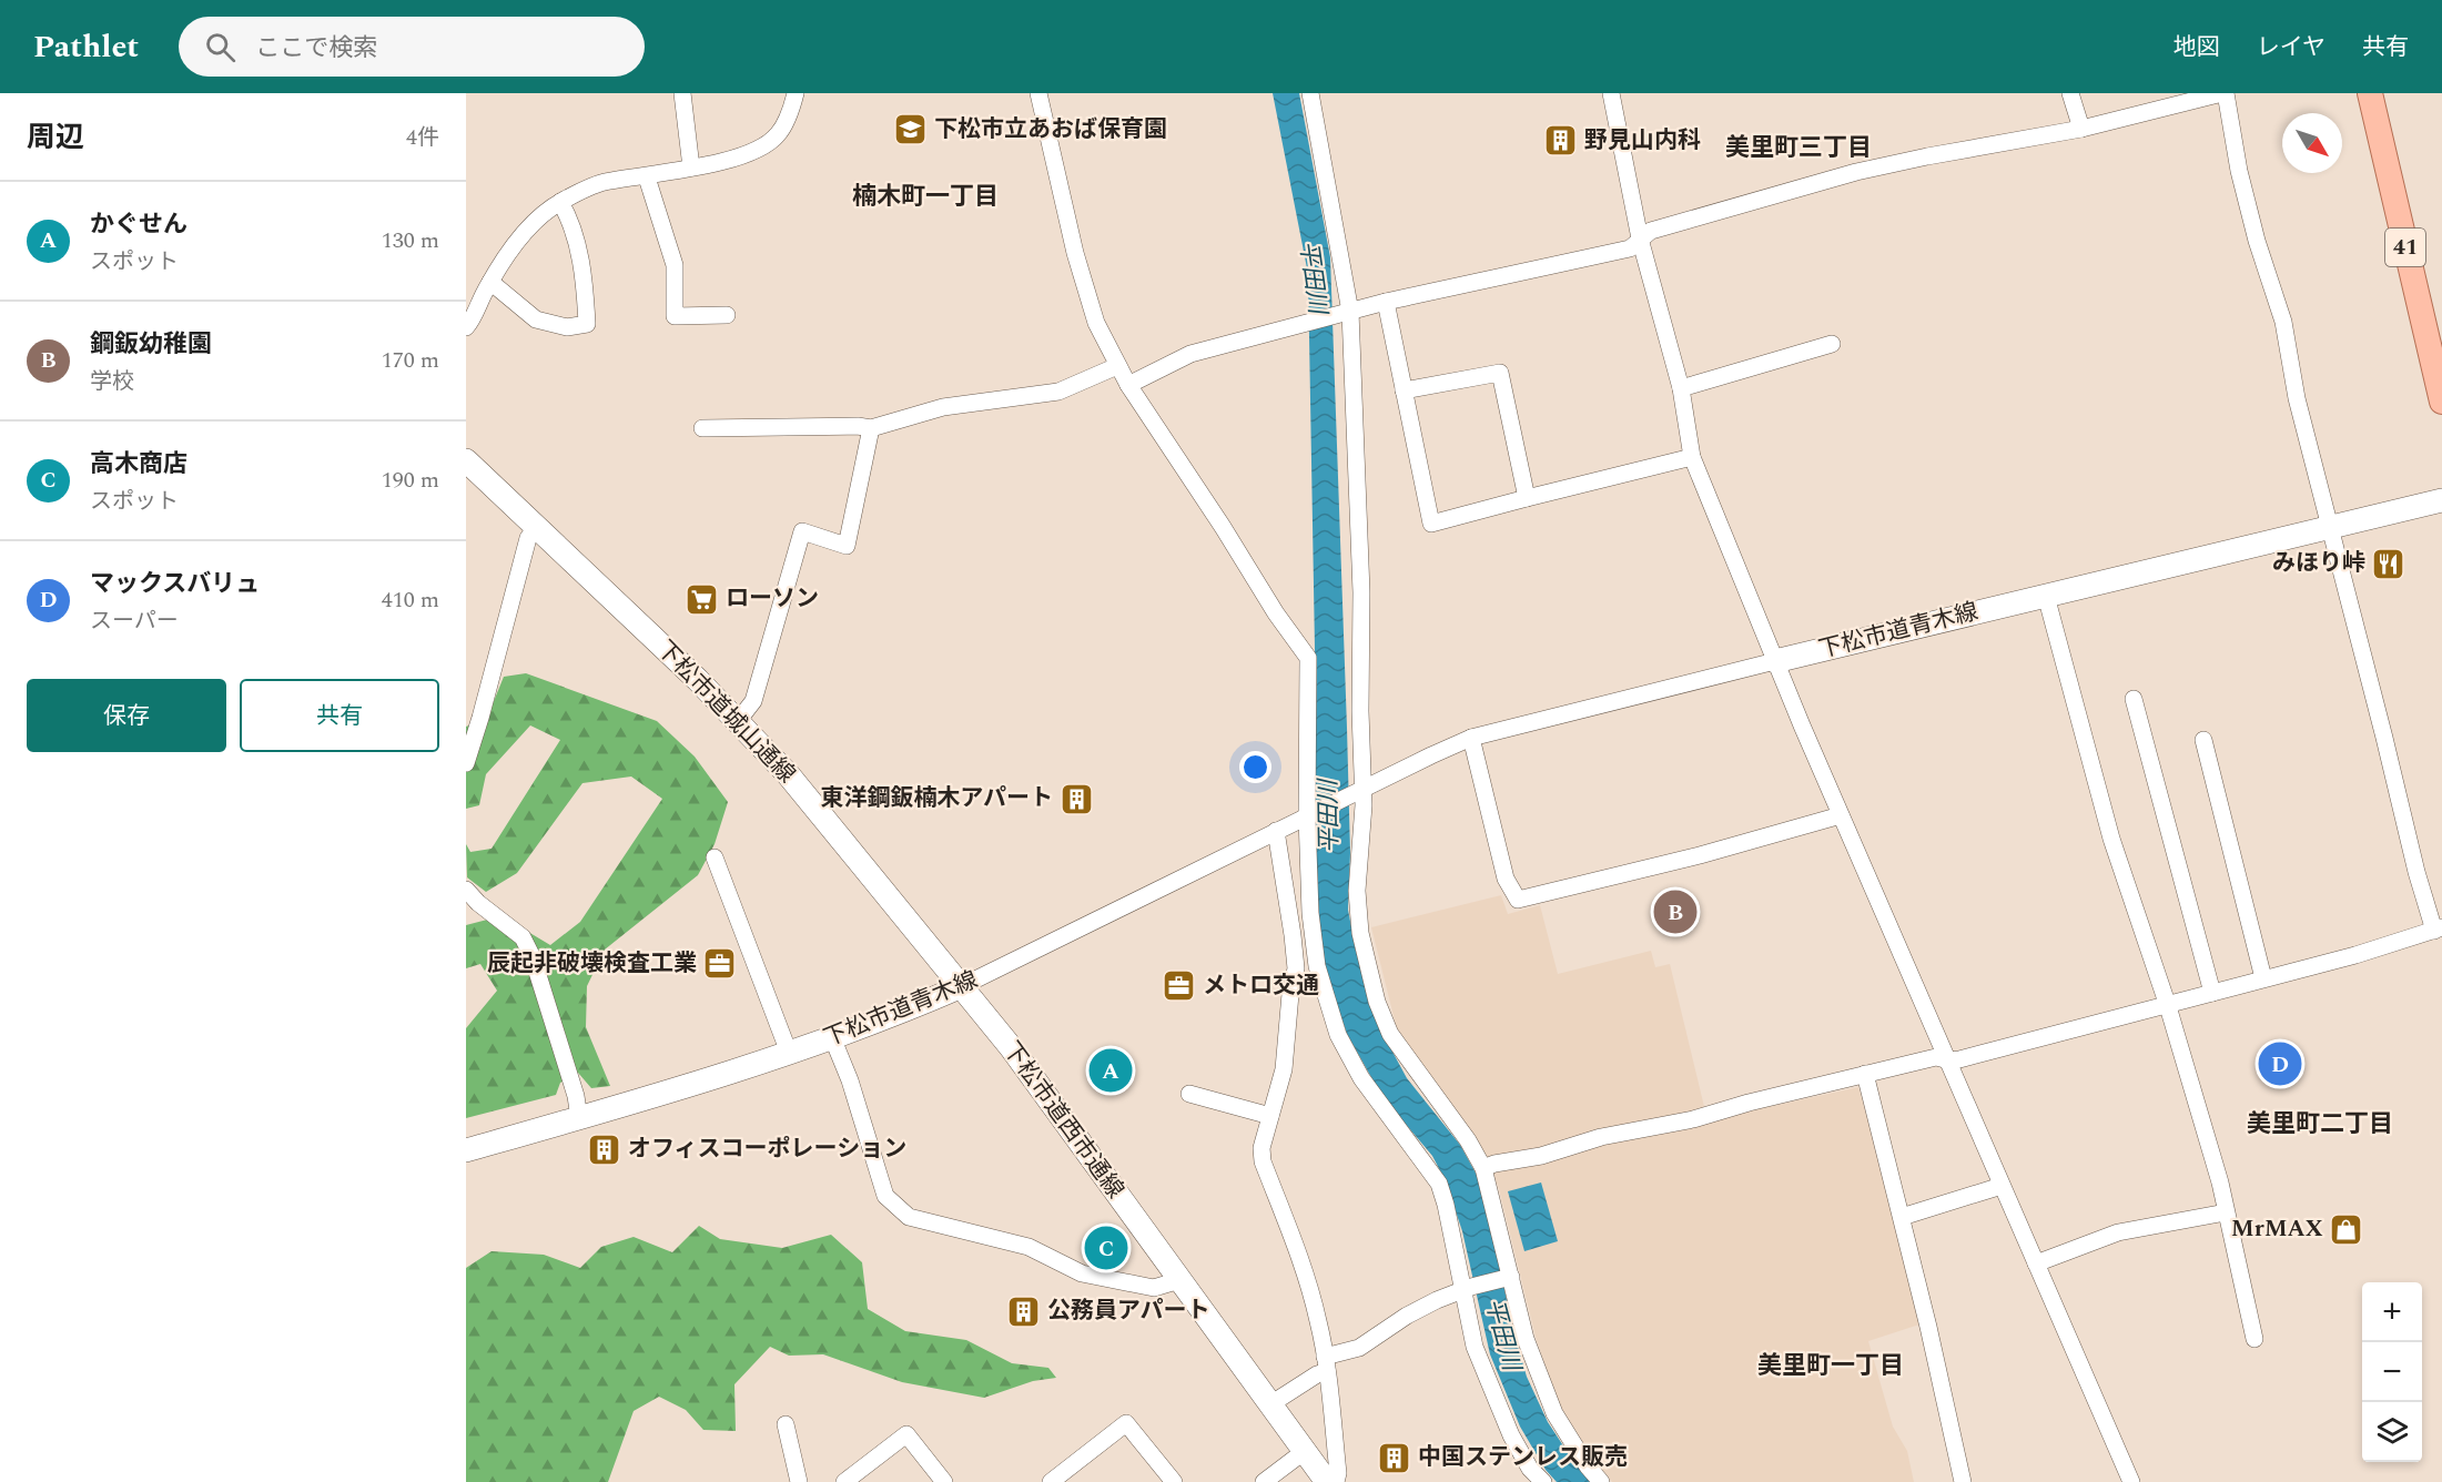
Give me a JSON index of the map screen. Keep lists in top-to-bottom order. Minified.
{"streets":{"main road":["41"],"street":["下松市道青木線","下松市道城山通線","下松市道西市通線"]},"crossings":[["下松市道青木線","下松市道城山通線"],["下松市道青木線","下松市道西市通線"],["下松市道城山通線","下松市道西市通線"]],"districts":["美里町三丁目","楠木町一丁目","美里町二丁目","美里町一丁目"],"water":["平田川"],"places":{"school or university":["下松市立あおば保育園"],"building":["野見山内科","東洋鋼鈑楠木アパート","オフィスコーポレーション","公務員アパート","中国ステンレス販売"],"restaurant":["みほり峠"],"supermarket":["ローソン"],"office":["辰起非破壊検査工業","メトロ交通"],"shop":["MrMAX"]},"north":"bottom right","page":{"header":"Pathlet","search":"ここで検索","nav":["地図","レイヤ","共有"],"heading":["周辺","4件"],"list":[{"mark":"A","name":"かぐせん","note":"スポット","value":"130 m"},{"mark":"B","name":"鋼鈑幼稚園","note":"学校","value":"170 m"},{"mark":"C","name":"高木商店","note":"スポット","value":"190 m"},{"mark":"D","name":"マックスバリュ","note":"スーパー","value":"410 m"}],"buttons":["保存","共有"],"pins":["B","D","A","C"],"map_buttons":["+","−"]}}
